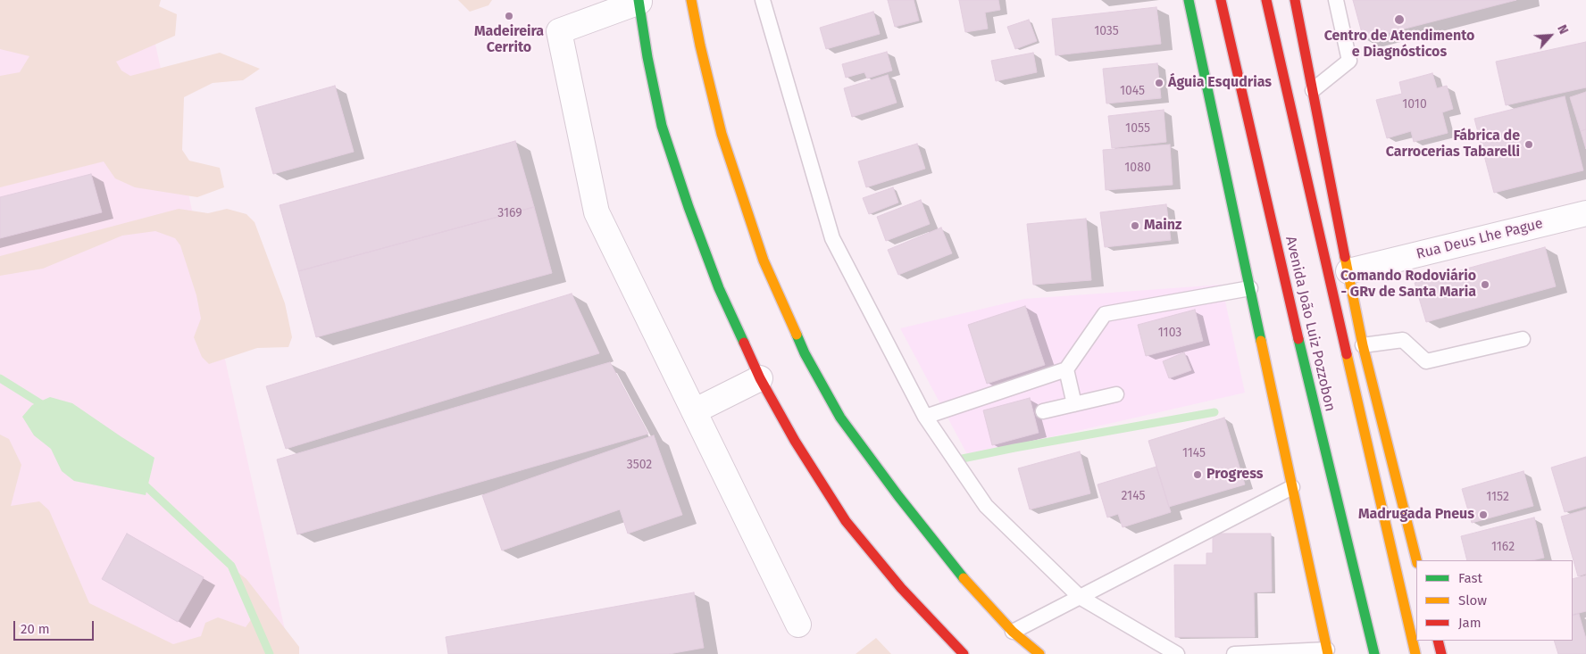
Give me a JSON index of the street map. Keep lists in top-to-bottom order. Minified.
{"streets":{"main road":["Avenida João Luiz Pozzobon"],"street":["Rua Deus Lhe Pague"]},"places":["Madeireira Cerrito","Centro de Atendimento e Diagnósticos","Águia Esqudrias","Fábrica de Carrocerias Tabarelli","Mainz","Comando Rodoviário - GRv de Santa Maria","Progress","Madrugada Pneus"],"house_numbers":["1035","1045","1010","1055","1080","3169","1103","1145","3502","2145","1152","1162"],"legend":["Fast","Slow","Jam"],"scale_bar":"20 m","north":"top right"}
